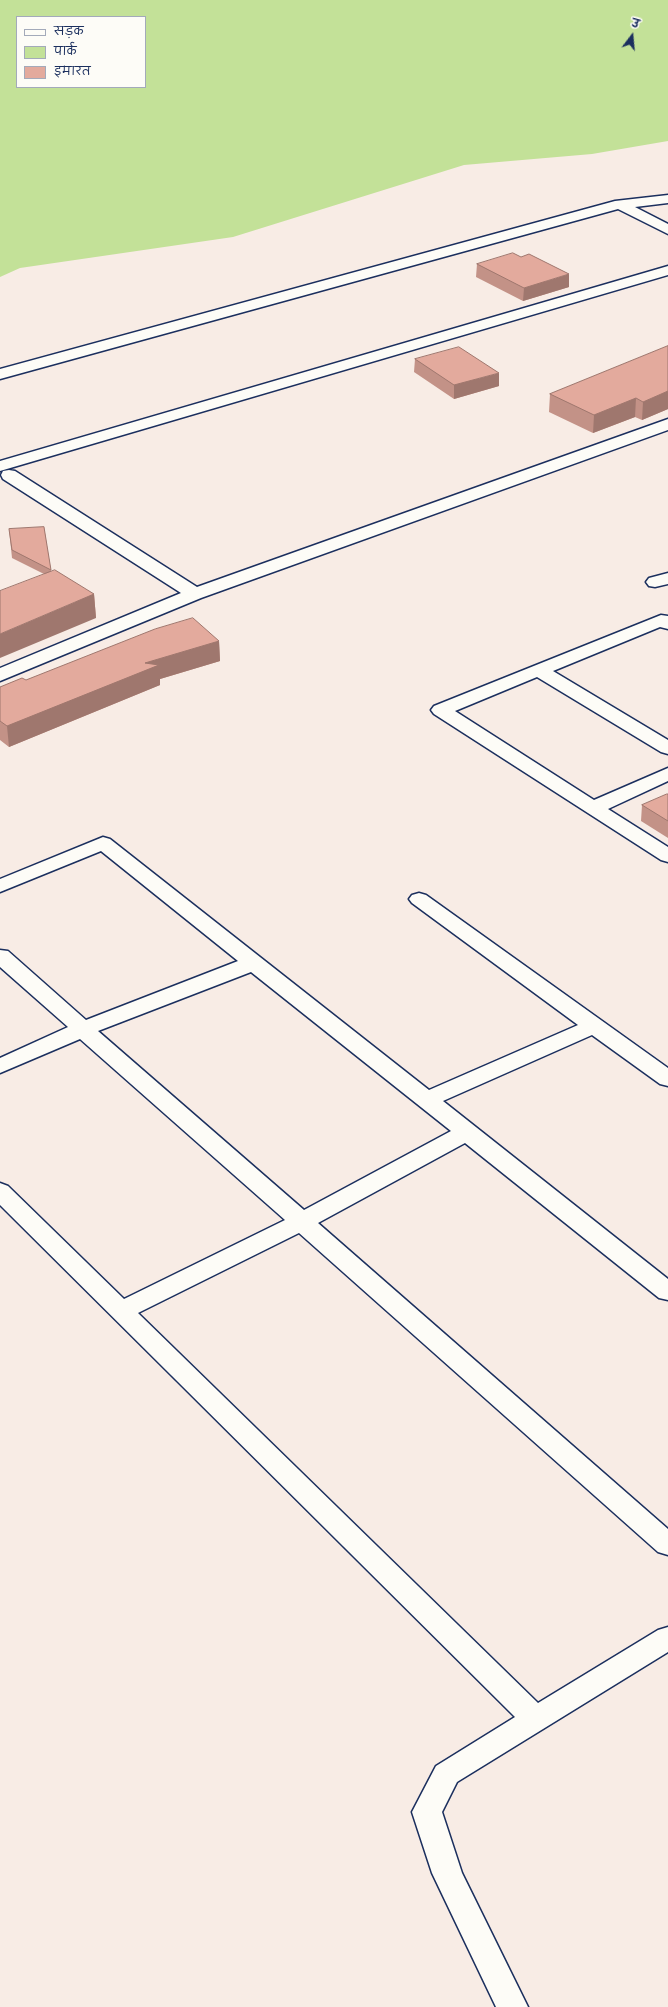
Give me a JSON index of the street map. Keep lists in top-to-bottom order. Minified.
{"legend":["सड़क","पार्क","इमारत"],"north":"top"}
